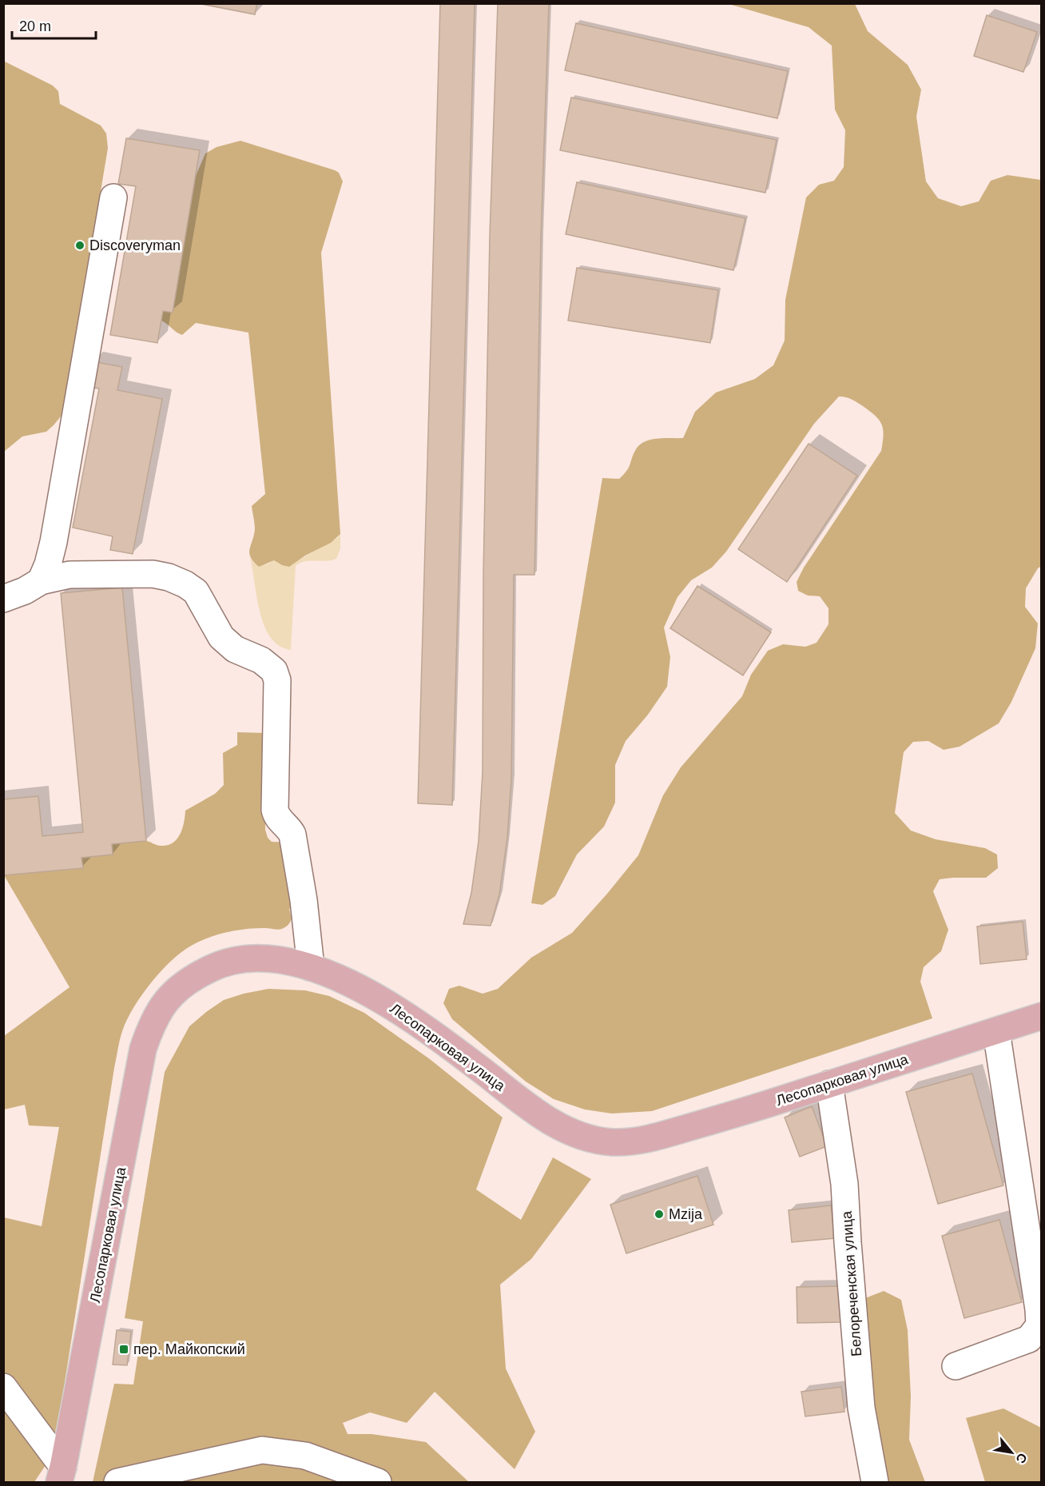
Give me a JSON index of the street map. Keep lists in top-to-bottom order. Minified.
{"streets":{"main road":["Лесопарковая улица"],"street":["Белореченская улица"]},"crossings":[["Лесопарковая улица","Белореченская улица"]],"places":{"other":["Discoveryman","Mzija"],"transit":["пер. Майкопский"]},"scale_bar":"20 m","north":"bottom right"}
